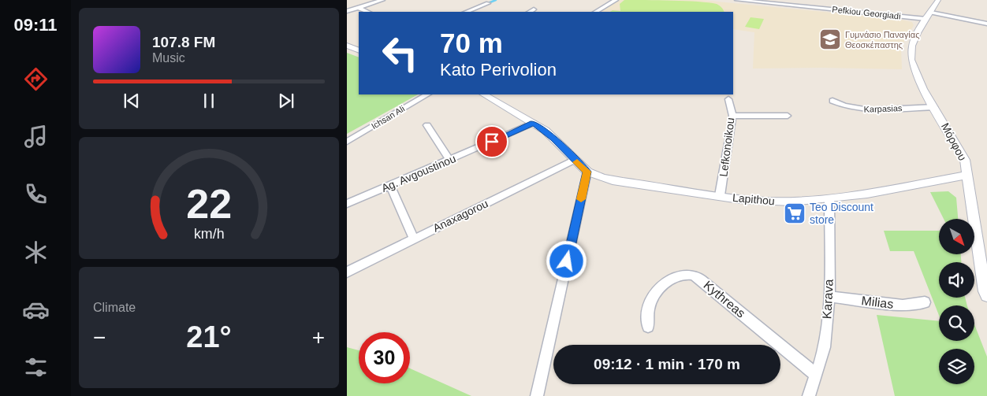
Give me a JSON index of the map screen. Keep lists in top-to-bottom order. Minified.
{"streets":{"street":["Pefkiou Georgiadi","Karpasias","Ichsan Ali","Μόρφου","Lefkonoikou","Ag. Avgoustinou","Lapithou","Anaxagorou","Kythreas","Karava","Milias"]},"crossings":[["Pefkiou Georgiadi","Μόρφου"],["Karpasias","Μόρφου"],["Μόρφου","Lapithou"],["Lefkonoikou","Lapithou"],["Lapithou","Karava"],["Kythreas","Karava"],["Karava","Milias"]],"places":{"school or university":["Γυμνάσιο Παναγίας Θεοσκέπαστης"],"supermarket":["Teo Discount store"]},"north":"bottom right","page":{"tabs":"09:11","turn":["70 m","Kato Perivolion"],"song":["107.8 FM","Music"],"tile":"Climate","heat":["−","21°","+"],"limit":"30","trip":"09:12 · 1 min · 170 m","gauge":["22","km/h"]}}
